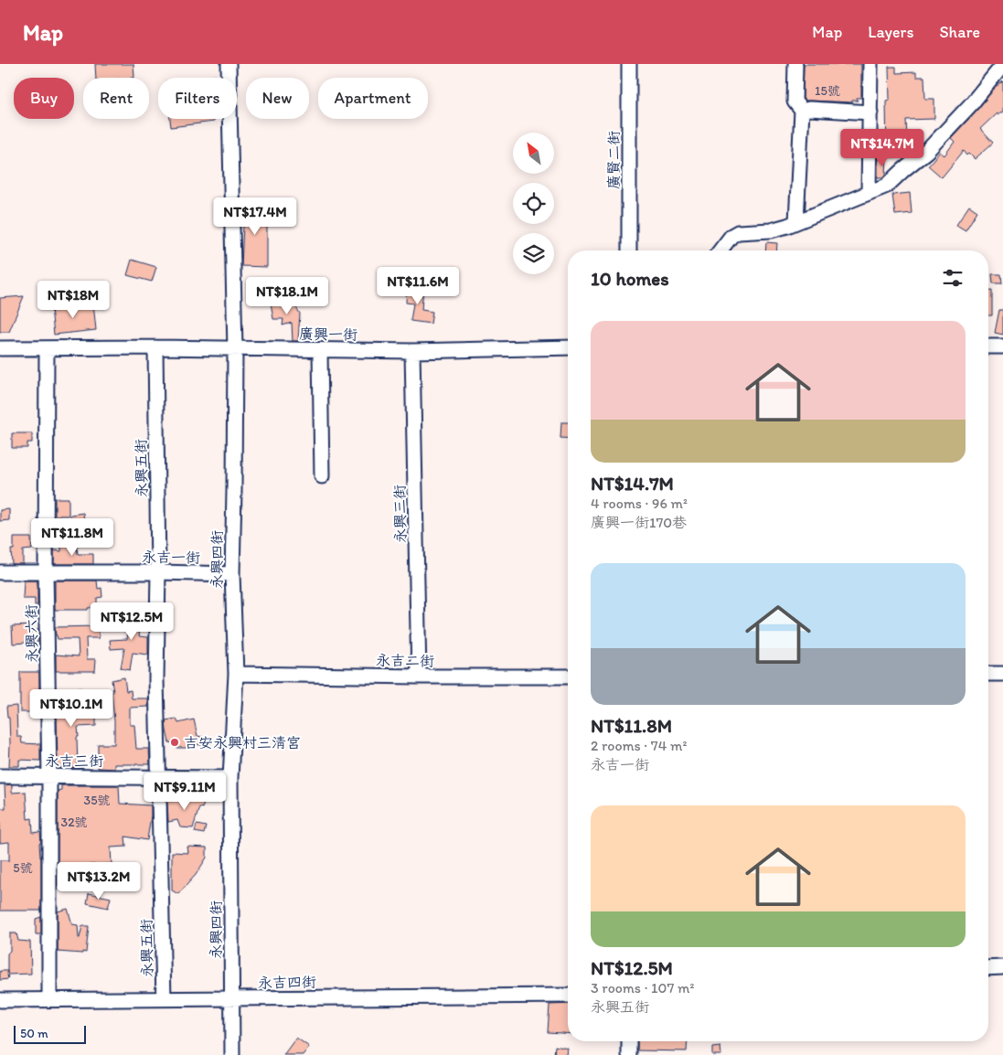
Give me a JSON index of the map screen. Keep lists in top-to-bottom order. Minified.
{"streets":{"street":["廣賢二街","廣興一街","永興五街","永興三街","永吉一街","永興四街","永興六街","永吉二街","永吉三街","永吉四街"]},"crossings":[["廣興一街","永興五街"],["廣興一街","永興三街"],["廣興一街","永興四街"],["廣興一街","永興六街"],["永興五街","永吉一街"],["永興五街","永吉三街"],["永興五街","永吉四街"],["永興三街","永吉二街"],["永吉一街","永興四街"],["永吉一街","永興六街"],["永興四街","永吉二街"],["永興四街","永吉三街"],["永興四街","永吉四街"],["永興六街","永吉三街"],["永興六街","永吉四街"]],"places":["吉安永興村三清宮"],"house_numbers":["15號","35號","32號","5號"],"scale_bar":"50 m","north":"top left","page":{"header":"Map","nav":["Map","Layers","Share"],"chip":["Buy","Rent","Filters","New","Apartment"],"price":["NT$14.7M","NT$17.4M","NT$11.6M","NT$18.1M","NT$18M","NT$11.8M","NT$12.5M","NT$10.1M","NT$9.11M","NT$13.2M"],"heading":"10 homes","list":[{"name":"NT$14.7M","note":"4 rooms · 96 m² · 廣興一街170巷"},{"name":"NT$11.8M","note":"2 rooms · 74 m² · 永吉一街"},{"name":"NT$12.5M","note":"3 rooms · 107 m² · 永興五街"}],"scale":"50 m"}}
